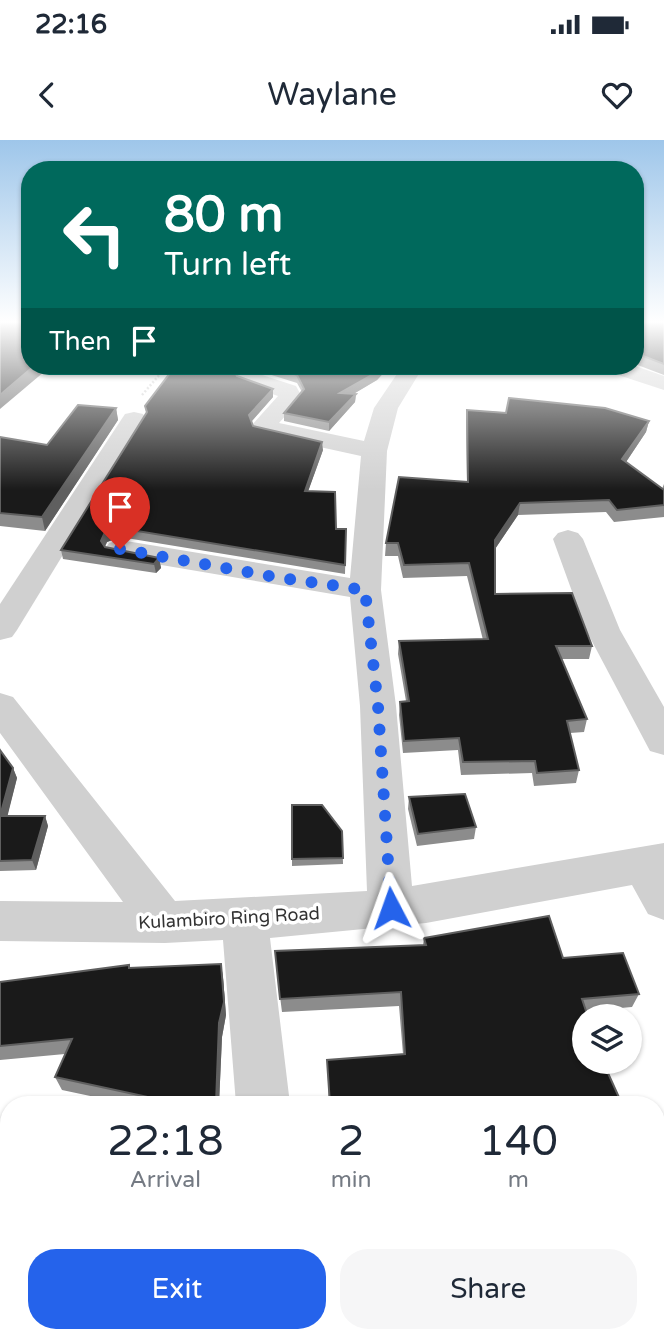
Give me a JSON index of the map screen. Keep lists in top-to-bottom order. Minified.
{"streets":{"street":["Kulambiro Ring Road"]},"page":{"status":"22:16","header":"Waylane","turn":["80 m","Turn left"],"then":"Then","eta":["22:18","Arrival","2","min","140","m"],"buttons":["Exit","Share"]}}
